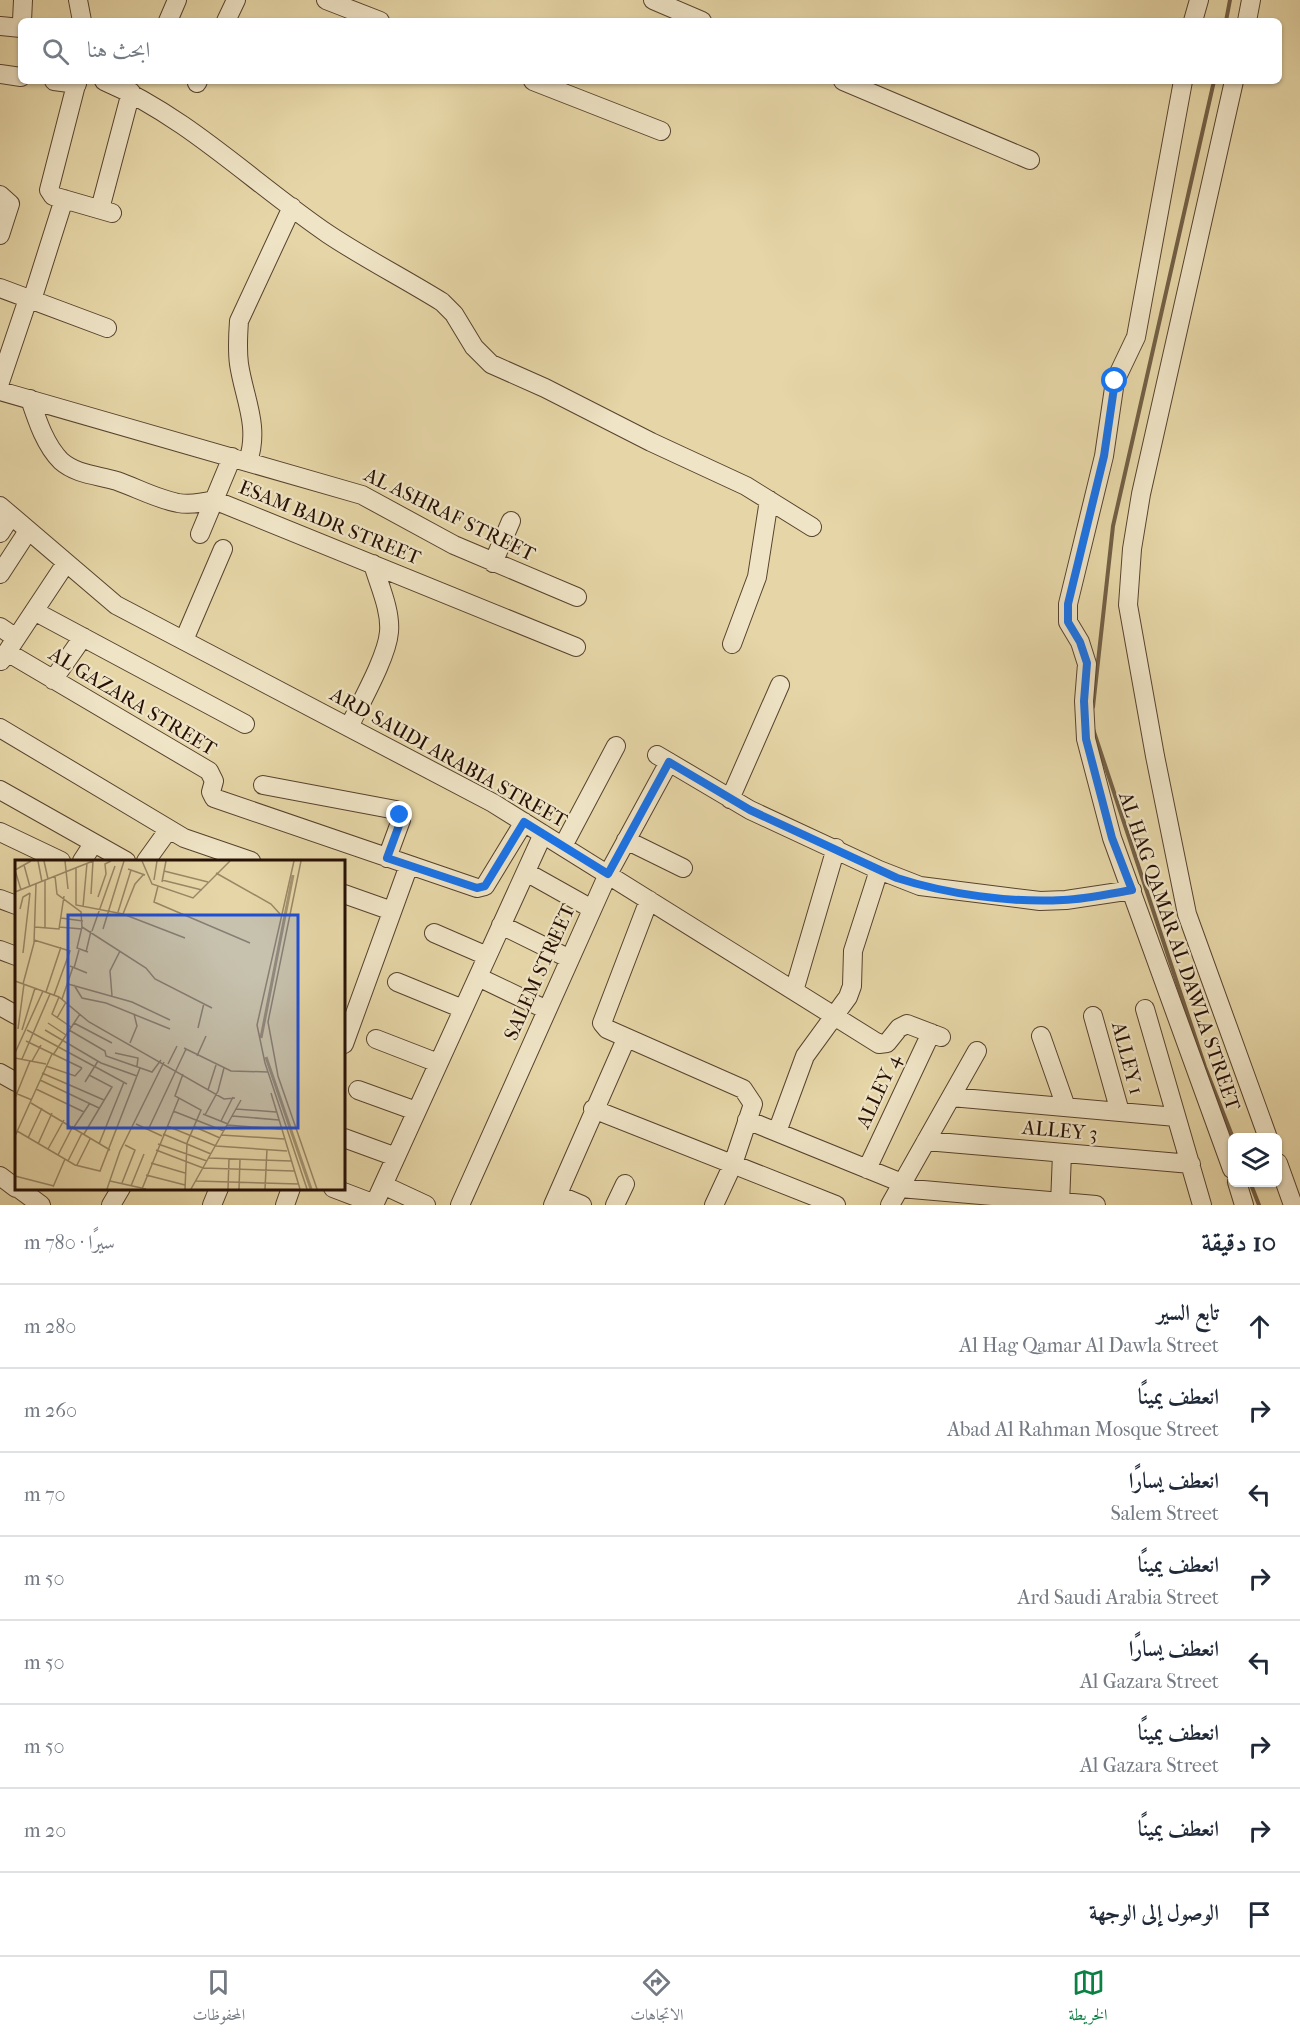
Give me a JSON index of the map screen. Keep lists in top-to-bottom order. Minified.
{"streets":{"street":["AL ASHRAF STREET","ESAM BADR STREET","AL GAZARA STREET","ARD SAUDI ARABIA STREET","AL HAG QAMAR AL DAWLA STREET","SALEM STREET","ALLEY 1","ALLEY 4","ALLEY 3"]},"crossings":[["AL ASHRAF STREET","ESAM BADR STREET"],["AL GAZARA STREET","ARD SAUDI ARABIA STREET"],["ARD SAUDI ARABIA STREET","SALEM STREET"],["ARD SAUDI ARABIA STREET","ALLEY 4"]],"page":{"search":"ابحث هنا","heading":["10 دقيقة","سيرًا · 780 m"],"list":[["تابع السير","Al Hag Qamar Al Dawla Street","280 m"],["انعطف يمينًا","Abad Al Rahman Mosque Street","260 m"],["انعطف يسارًا","Salem Street","70 m"],["انعطف يمينًا","Ard Saudi Arabia Street","50 m"],["انعطف يسارًا","Al Gazara Street","50 m"],["انعطف يمينًا","Al Gazara Street","50 m"],["انعطف يمينًا","20 m"],"الوصول إلى الوجهة"],"nav":["الخريطة","الاتجاهات","المحفوظات"]}}
